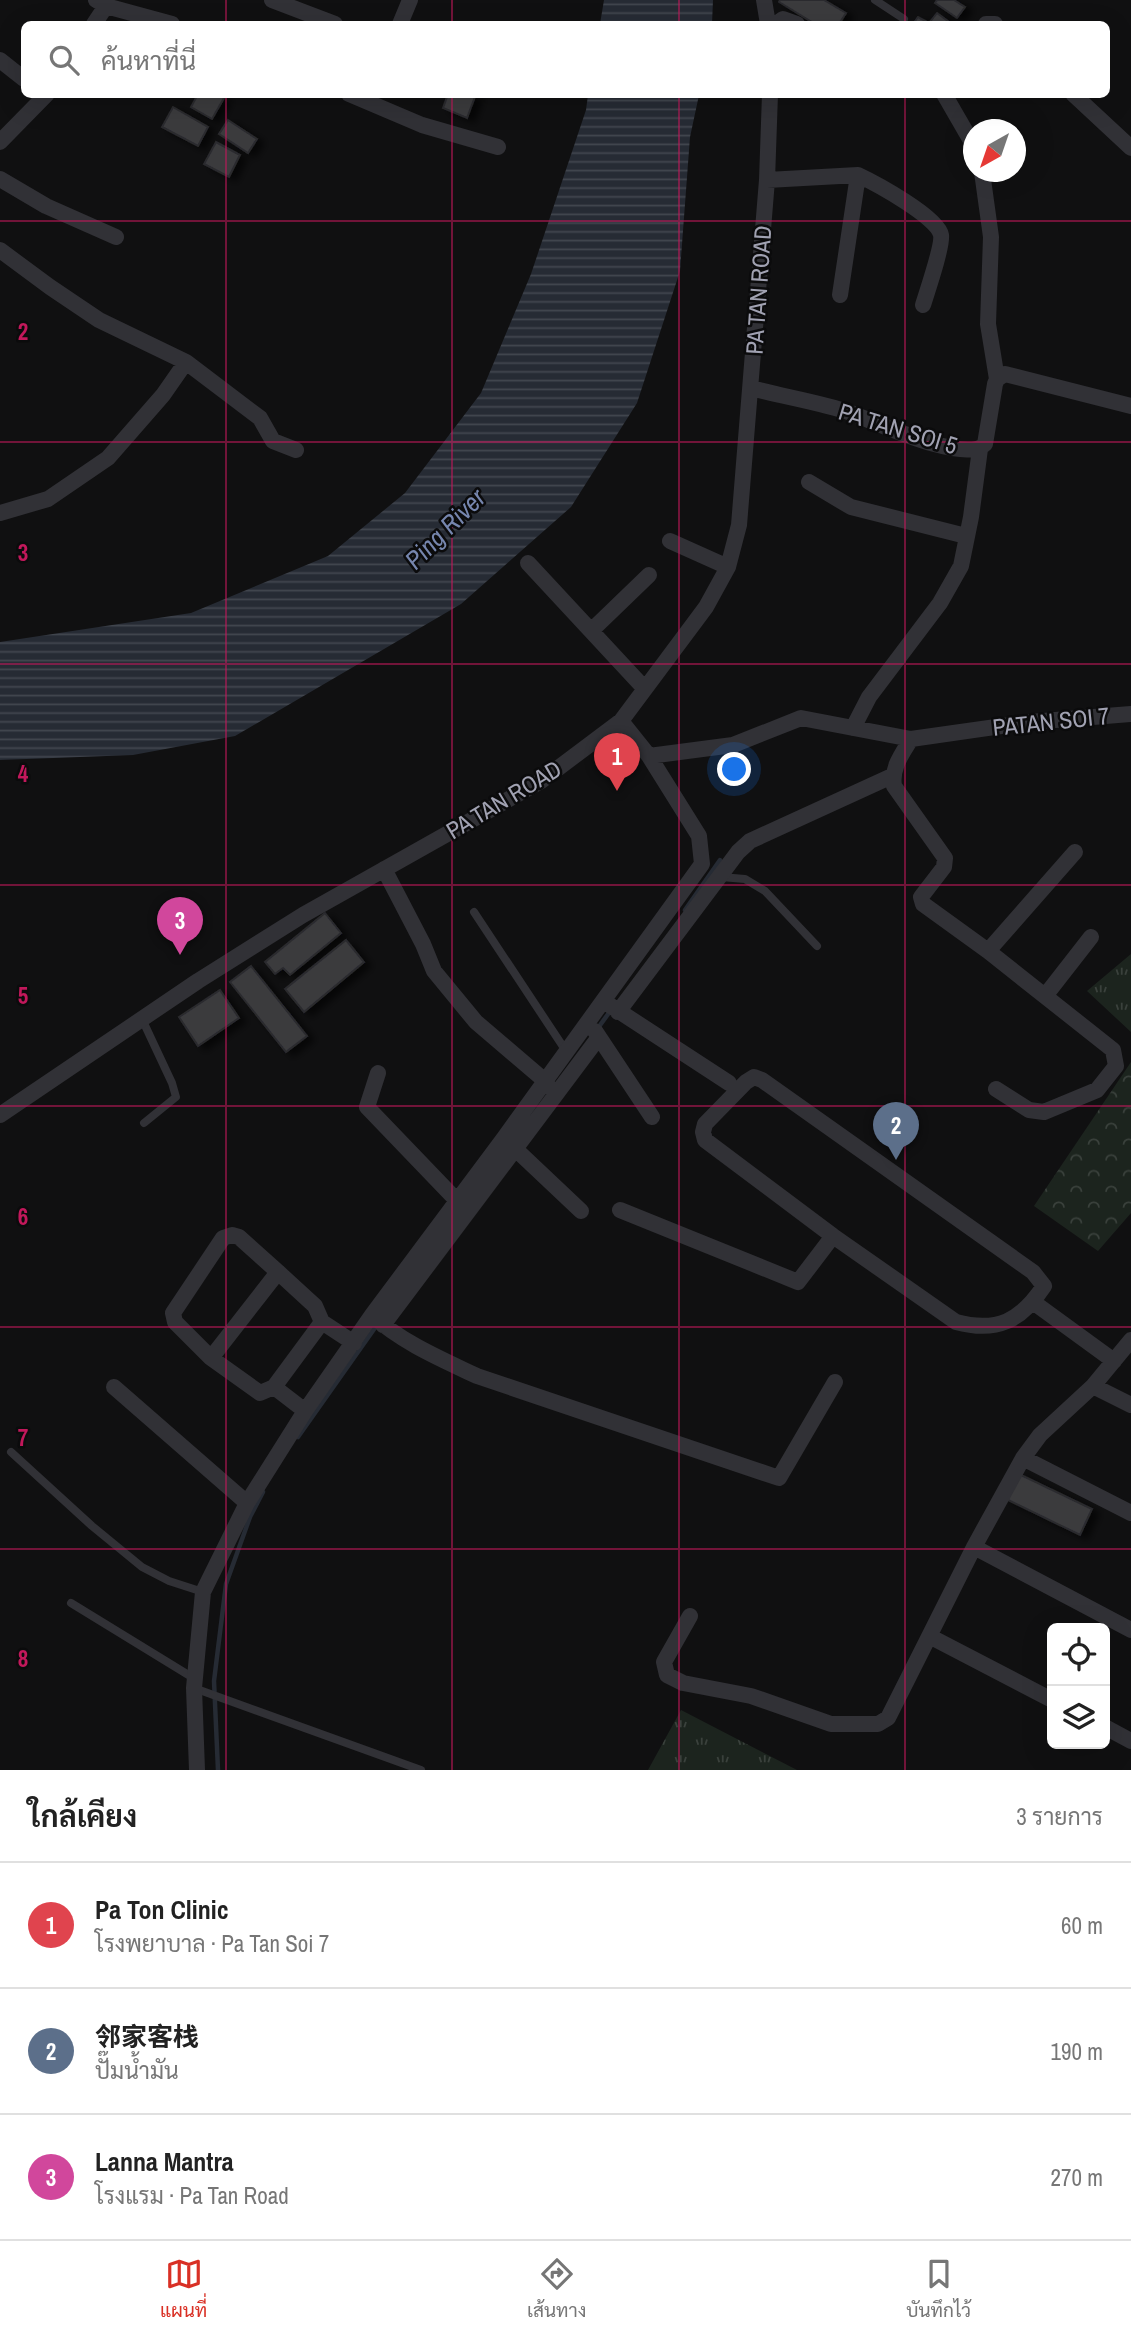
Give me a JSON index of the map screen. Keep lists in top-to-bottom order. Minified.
{"streets":{"street":["PA TAN ROAD","PA TAN SOI 5","PATAN SOI 7"]},"crossings":[["PA TAN ROAD","PA TAN SOI 5"]],"water":["Ping River"],"north":"bottom left","page":{"search":"ค้นหาที่นี่","pins":["1","3","2"],"heading":["ใกล้เคียง","3 รายการ"],"list":[{"mark":"1","name":"Pa Ton Clinic","note":"โรงพยาบาล · Pa Tan Soi 7","value":"60 m"},{"mark":"2","name":"邻家客栈","note":"ปั๊มน้ำมัน","value":"190 m"},{"mark":"3","name":"Lanna Mantra","note":"โรงแรม · Pa Tan Road","value":"270 m"}],"nav":["แผนที่","เส้นทาง","บันทึกไว้"]},"grid":{"rows":["2","3","4","5","6","7","8"]}}
